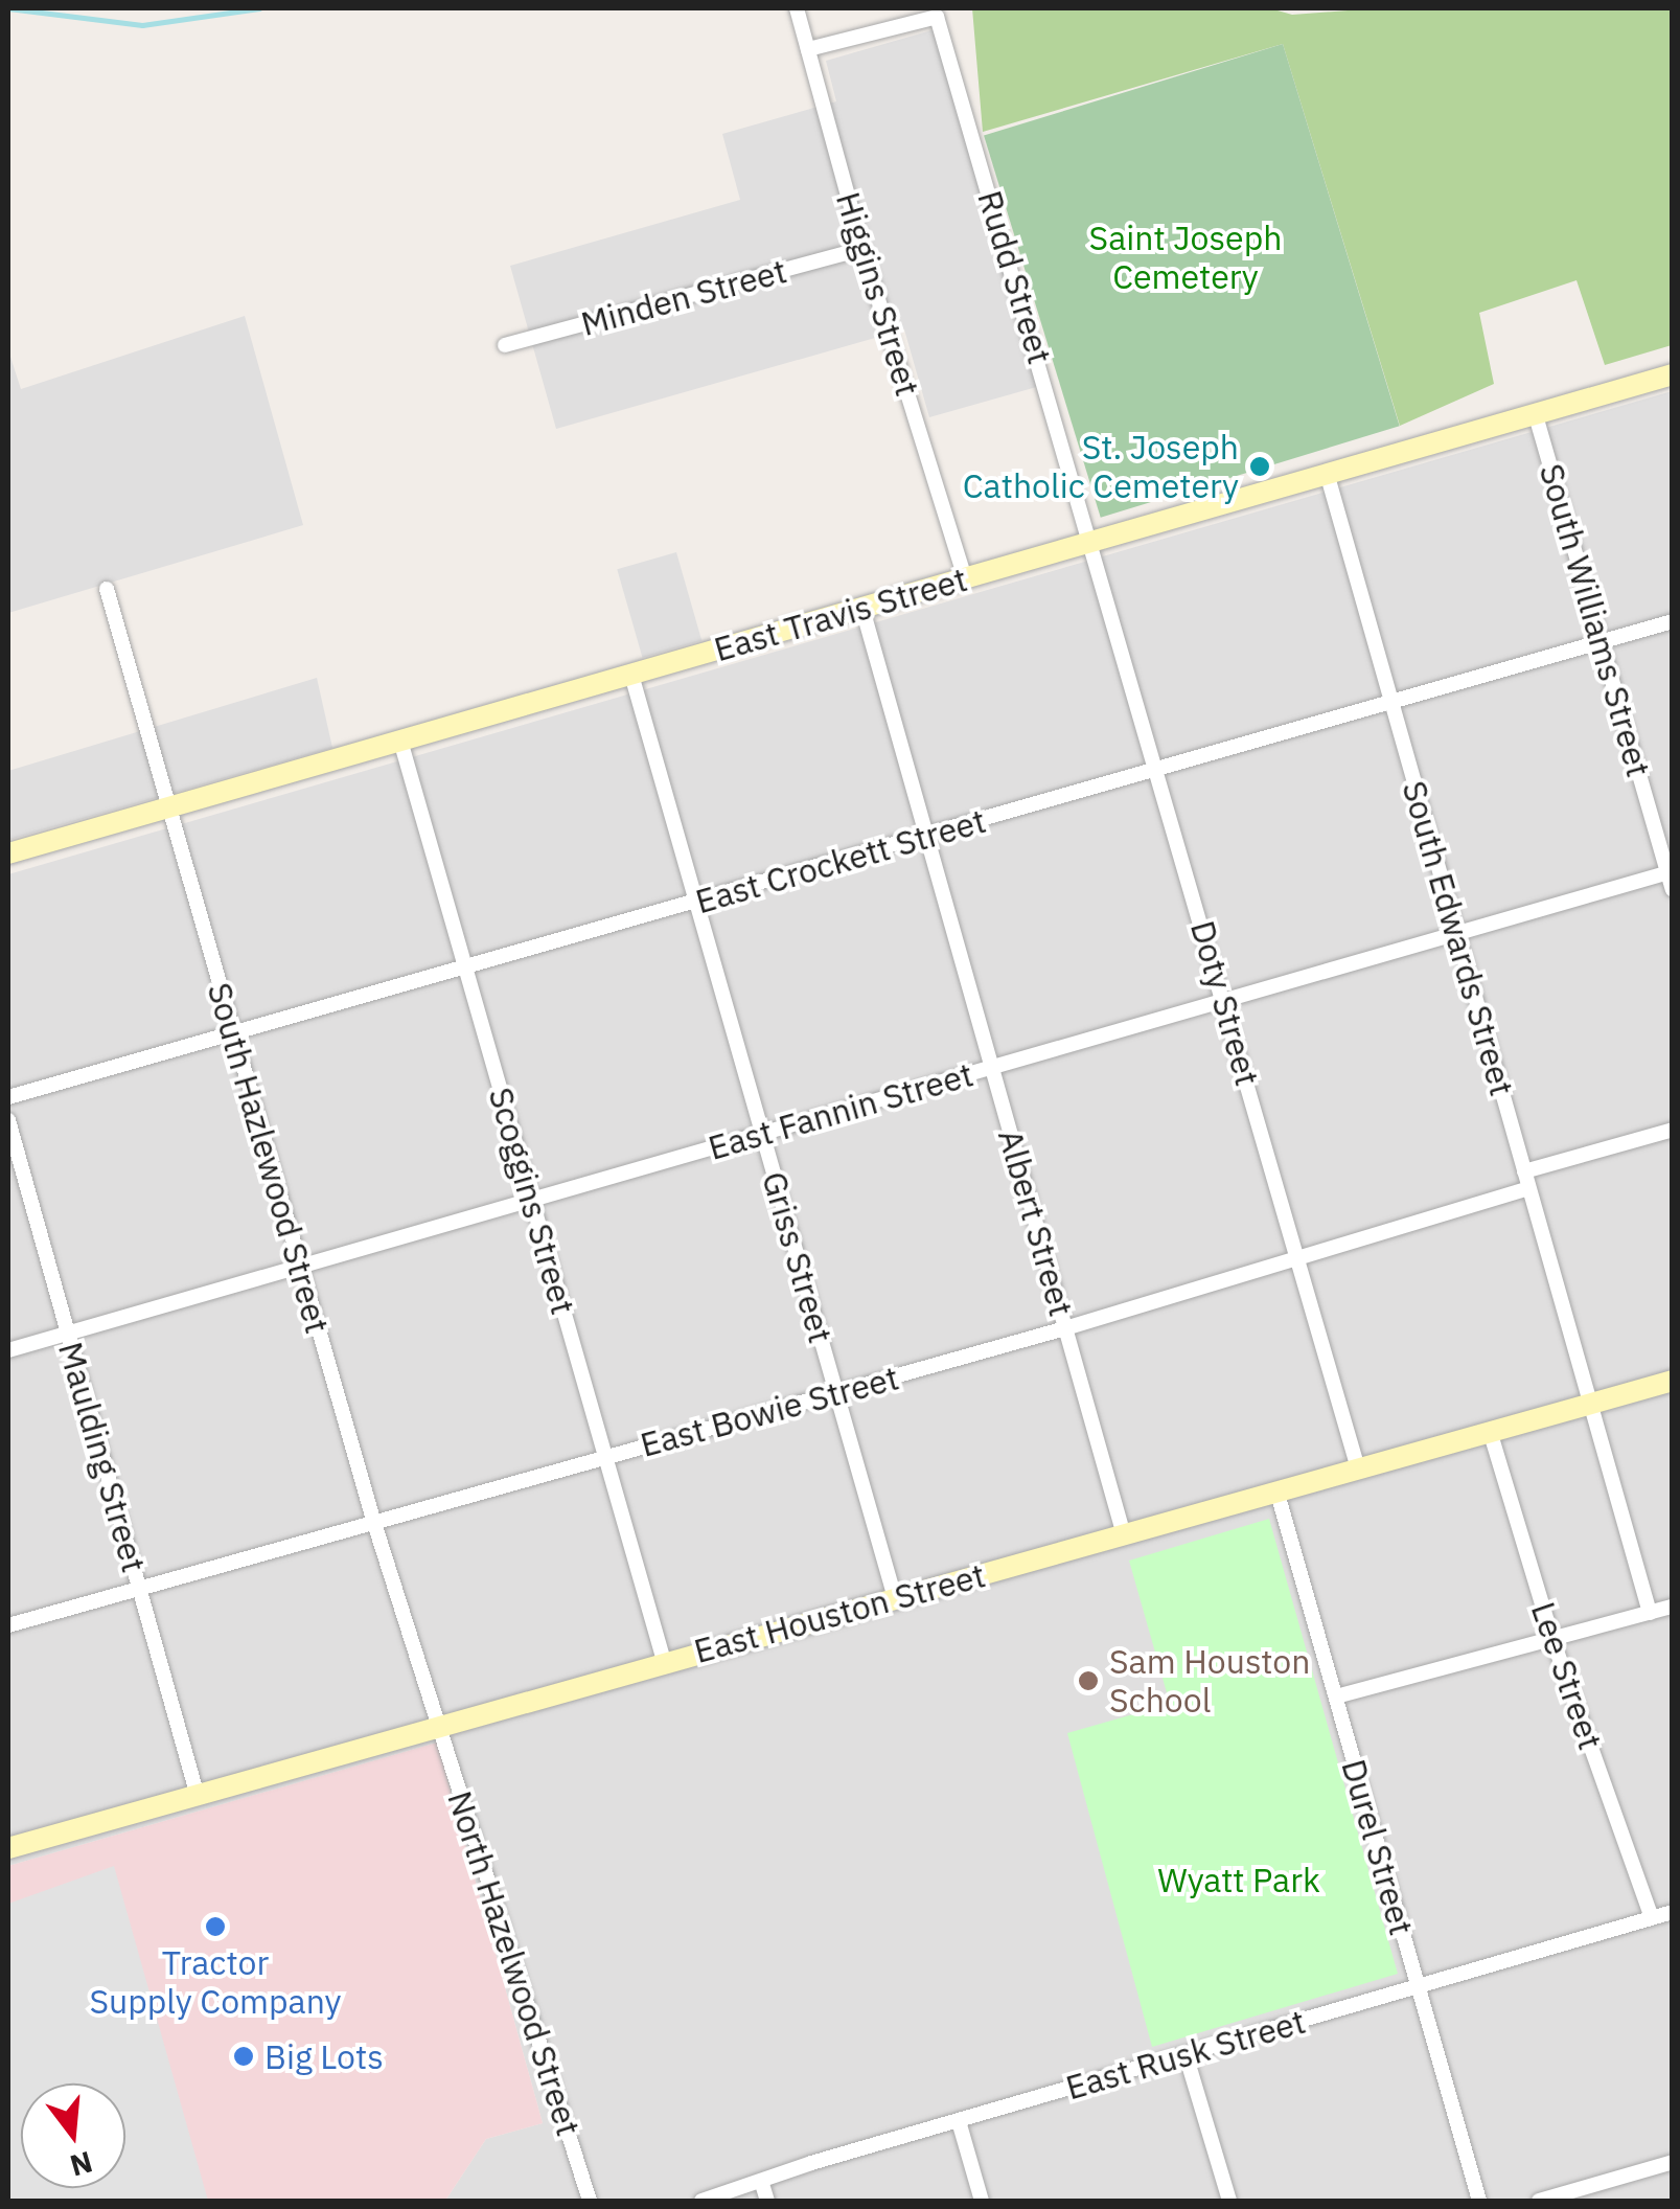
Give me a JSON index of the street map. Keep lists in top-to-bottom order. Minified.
{"streets":{"street":["Rudd Street","Higgins Street","Minden Street","East Travis Street","South Williams Street","East Crockett Street","South Edwards Street","Doty Street","East Fannin Street","South Hazlewood Street","Scoggins Street","Albert Street","Griss Street","East Bowie Street","Maulding Street","East Houston Street","Lee Street","Durel Street","North Hazelwood Street","East Rusk Street"]},"crossings":[["Rudd Street","Higgins Street"],["Rudd Street","East Travis Street"],["Rudd Street","Doty Street"],["Higgins Street","Minden Street"],["Higgins Street","East Travis Street"],["East Travis Street","South Williams Street"],["East Travis Street","South Edwards Street"],["East Travis Street","Doty Street"],["East Travis Street","South Hazlewood Street"],["East Travis Street","Scoggins Street"],["East Travis Street","Albert Street"],["East Travis Street","Griss Street"],["South Williams Street","East Crockett Street"],["South Williams Street","East Fannin Street"],["East Crockett Street","South Edwards Street"],["East Crockett Street","Doty Street"],["East Crockett Street","South Hazlewood Street"],["East Crockett Street","Scoggins Street"],["East Crockett Street","Albert Street"],["East Crockett Street","Griss Street"],["South Edwards Street","East Fannin Street"],["South Edwards Street","East Bowie Street"],["South Edwards Street","East Houston Street"],["Doty Street","East Fannin Street"],["Doty Street","East Bowie Street"],["Doty Street","East Houston Street"],["East Fannin Street","South Hazlewood Street"],["East Fannin Street","Scoggins Street"],["East Fannin Street","Albert Street"],["East Fannin Street","Griss Street"],["East Fannin Street","Maulding Street"],["South Hazlewood Street","East Bowie Street"],["South Hazlewood Street","East Houston Street"],["South Hazlewood Street","North Hazelwood Street"],["Scoggins Street","East Bowie Street"],["Scoggins Street","East Houston Street"],["Albert Street","East Bowie Street"],["Albert Street","East Houston Street"],["Griss Street","East Bowie Street"],["Griss Street","East Houston Street"],["East Bowie Street","Maulding Street"],["Maulding Street","East Houston Street"],["East Houston Street","Lee Street"],["East Houston Street","Durel Street"],["East Houston Street","North Hazelwood Street"],["Lee Street","East Rusk Street"],["Durel Street","East Rusk Street"]],"parks":["Saint Joseph Cemetery","Wyatt Park"],"places":["St. Joseph Catholic Cemetery","Sam Houston School","Tractor Supply Company","Big Lots"],"north":"bottom"}
